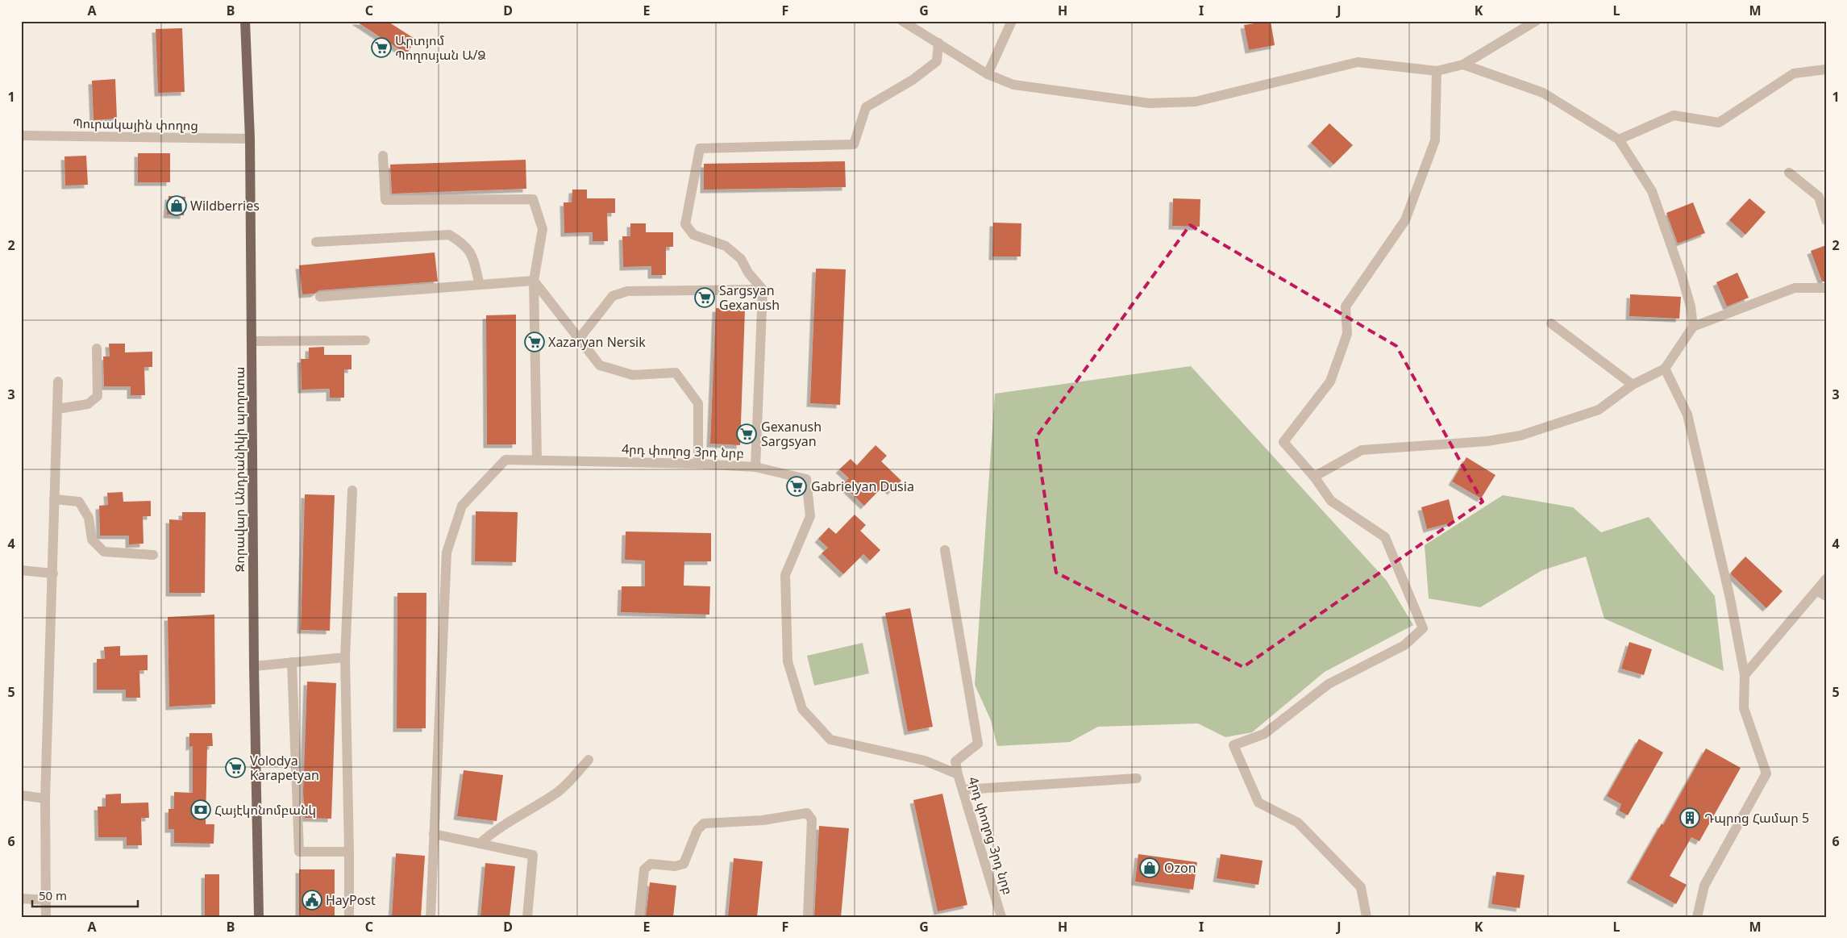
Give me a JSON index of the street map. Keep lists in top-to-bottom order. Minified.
{"streets":{"main road":["Զորավար Անդրանիկի պողոտա"],"street":["Պուրակային փողոց","4րդ փողոց 3րդ նրբ"]},"crossings":[["Պուրակային փողոց","Զորավար Անդրանիկի պողոտա"]],"places":{"supermarket":["Արտյոմ Պողոսյան Ա/Ձ","Sargsyan Gexanush","Xazaryan Nersik","Gexanush Sargsyan","Gabrielyan Dusia","Volodya Karapetyan"],"shop":["Wildberries","Ozon"],"bank":["Հայէկոնոմբանկ"],"building":["Դպրոց Համար 5"],"public building":["HayPost"]},"scale_bar":"50 m","grid":{"columns":["A","B","C","D","E","F","G","H","I","J","K","L","M"],"rows":["1","2","3","4","5","6"]}}
